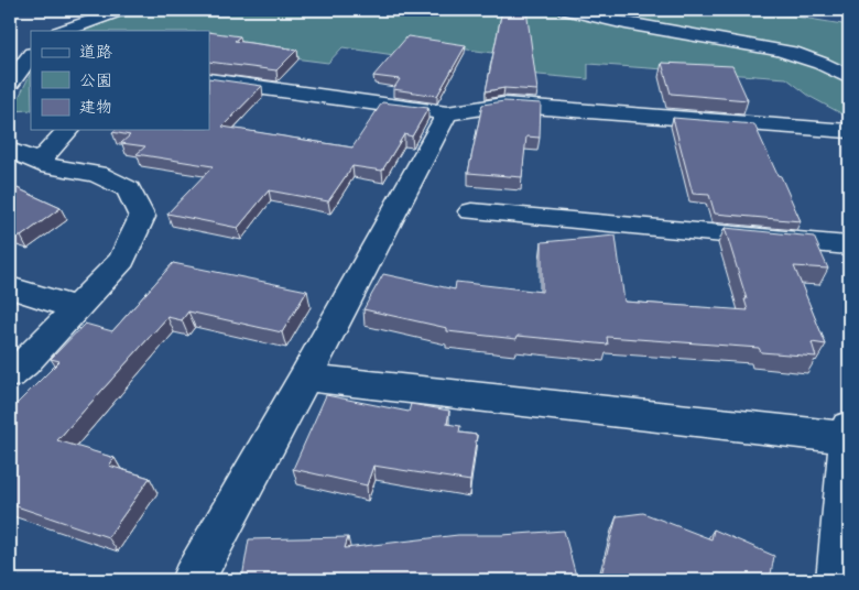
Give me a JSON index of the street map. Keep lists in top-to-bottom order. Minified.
{"legend":["道路","公園","建物"]}
